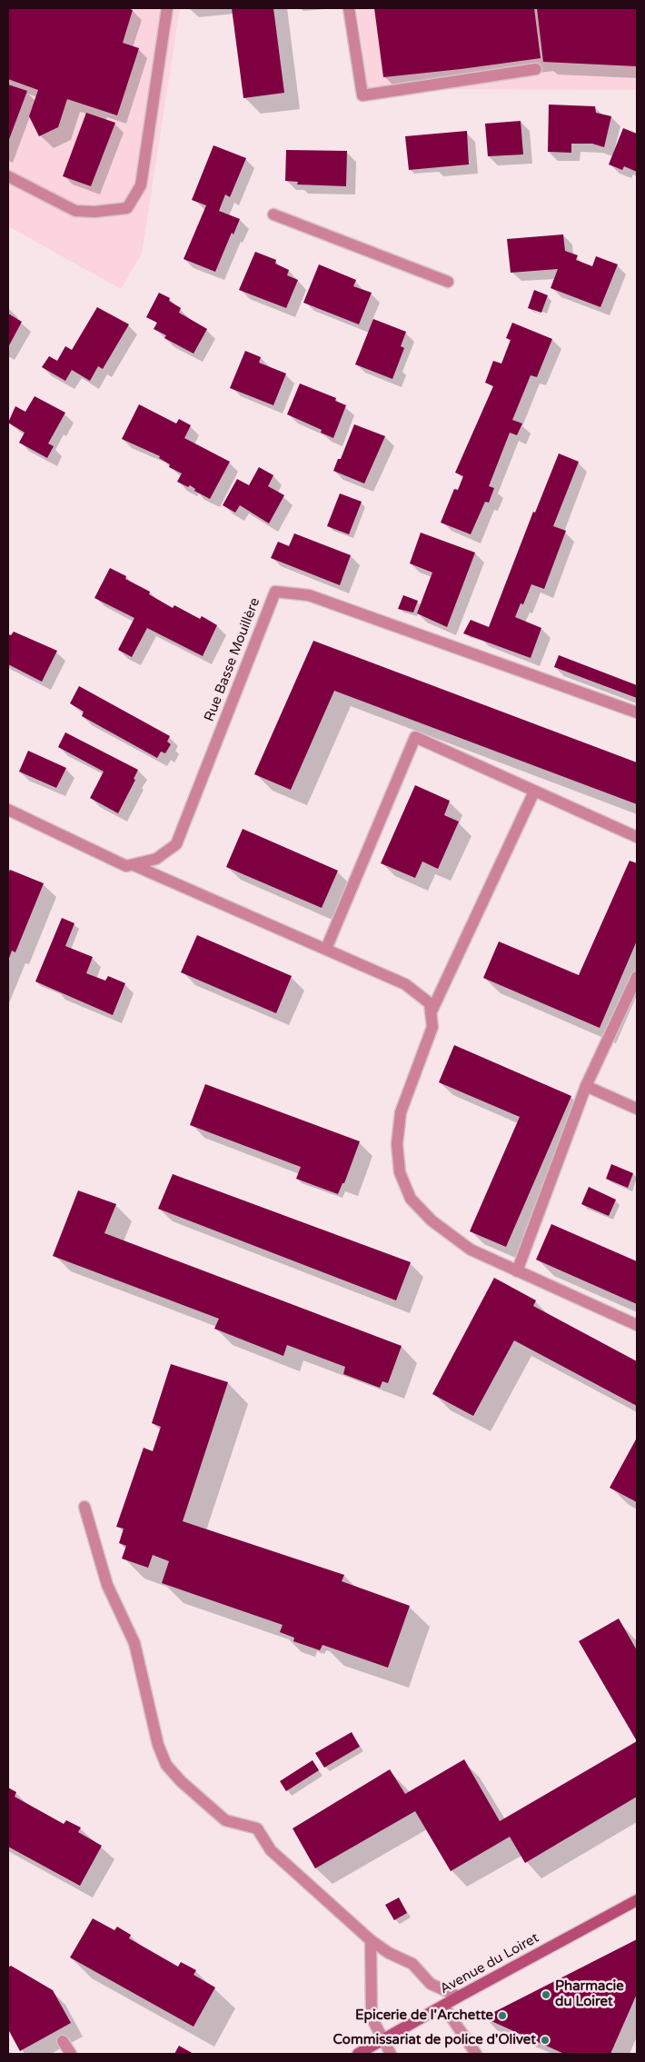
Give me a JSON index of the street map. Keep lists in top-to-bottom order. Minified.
{"streets":{"main road":["Avenue du Loiret"],"street":["Rue Basse Mouillère"]},"places":["Pharmacie du Loiret","Epicerie de l'Archette","Commissariat de police d'Olivet"]}
